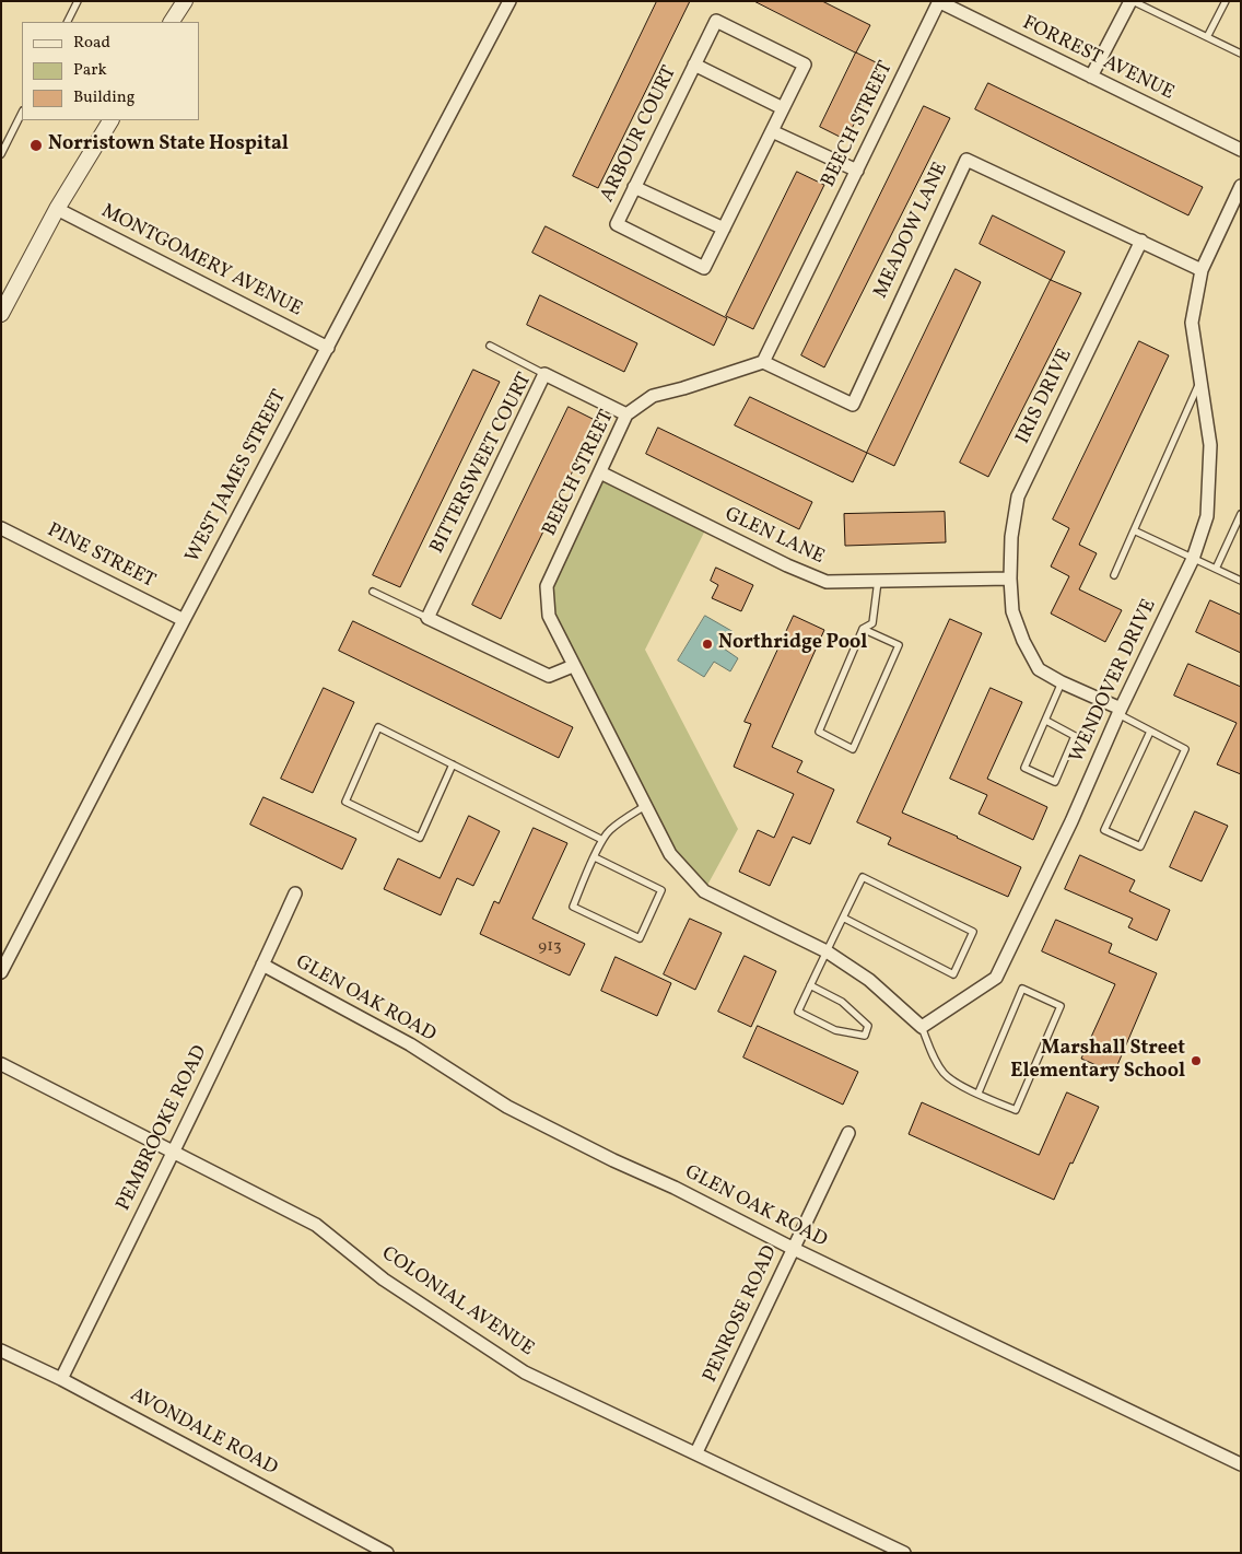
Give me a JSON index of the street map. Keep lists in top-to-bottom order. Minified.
{"streets":{"street":["FORREST AVENUE","BEECH STREET","ARBOUR COURT","MEADOW LANE","MONTGOMERY AVENUE","IRIS DRIVE","BITTERSWEET COURT","WEST JAMES STREET","GLEN LANE","PINE STREET","WENDOVER DRIVE","GLEN OAK ROAD","PEMBROOKE ROAD","COLONIAL AVENUE","PENROSE ROAD","AVONDALE ROAD"]},"crossings":[["FORREST AVENUE","BEECH STREET"],["BEECH STREET","MEADOW LANE"],["BEECH STREET","BITTERSWEET COURT"],["BEECH STREET","GLEN LANE"],["MEADOW LANE","IRIS DRIVE"],["MEADOW LANE","WENDOVER DRIVE"],["MONTGOMERY AVENUE","WEST JAMES STREET"],["IRIS DRIVE","GLEN LANE"],["IRIS DRIVE","WENDOVER DRIVE"],["WEST JAMES STREET","PINE STREET"],["GLEN OAK ROAD","PEMBROOKE ROAD"],["GLEN OAK ROAD","PENROSE ROAD"],["PEMBROOKE ROAD","COLONIAL AVENUE"],["PEMBROOKE ROAD","AVONDALE ROAD"],["COLONIAL AVENUE","PENROSE ROAD"]],"places":["Norristown State Hospital","Northridge Pool","Marshall Street Elementary School"],"house_numbers":["913"],"legend":["Road","Park","Building"]}
